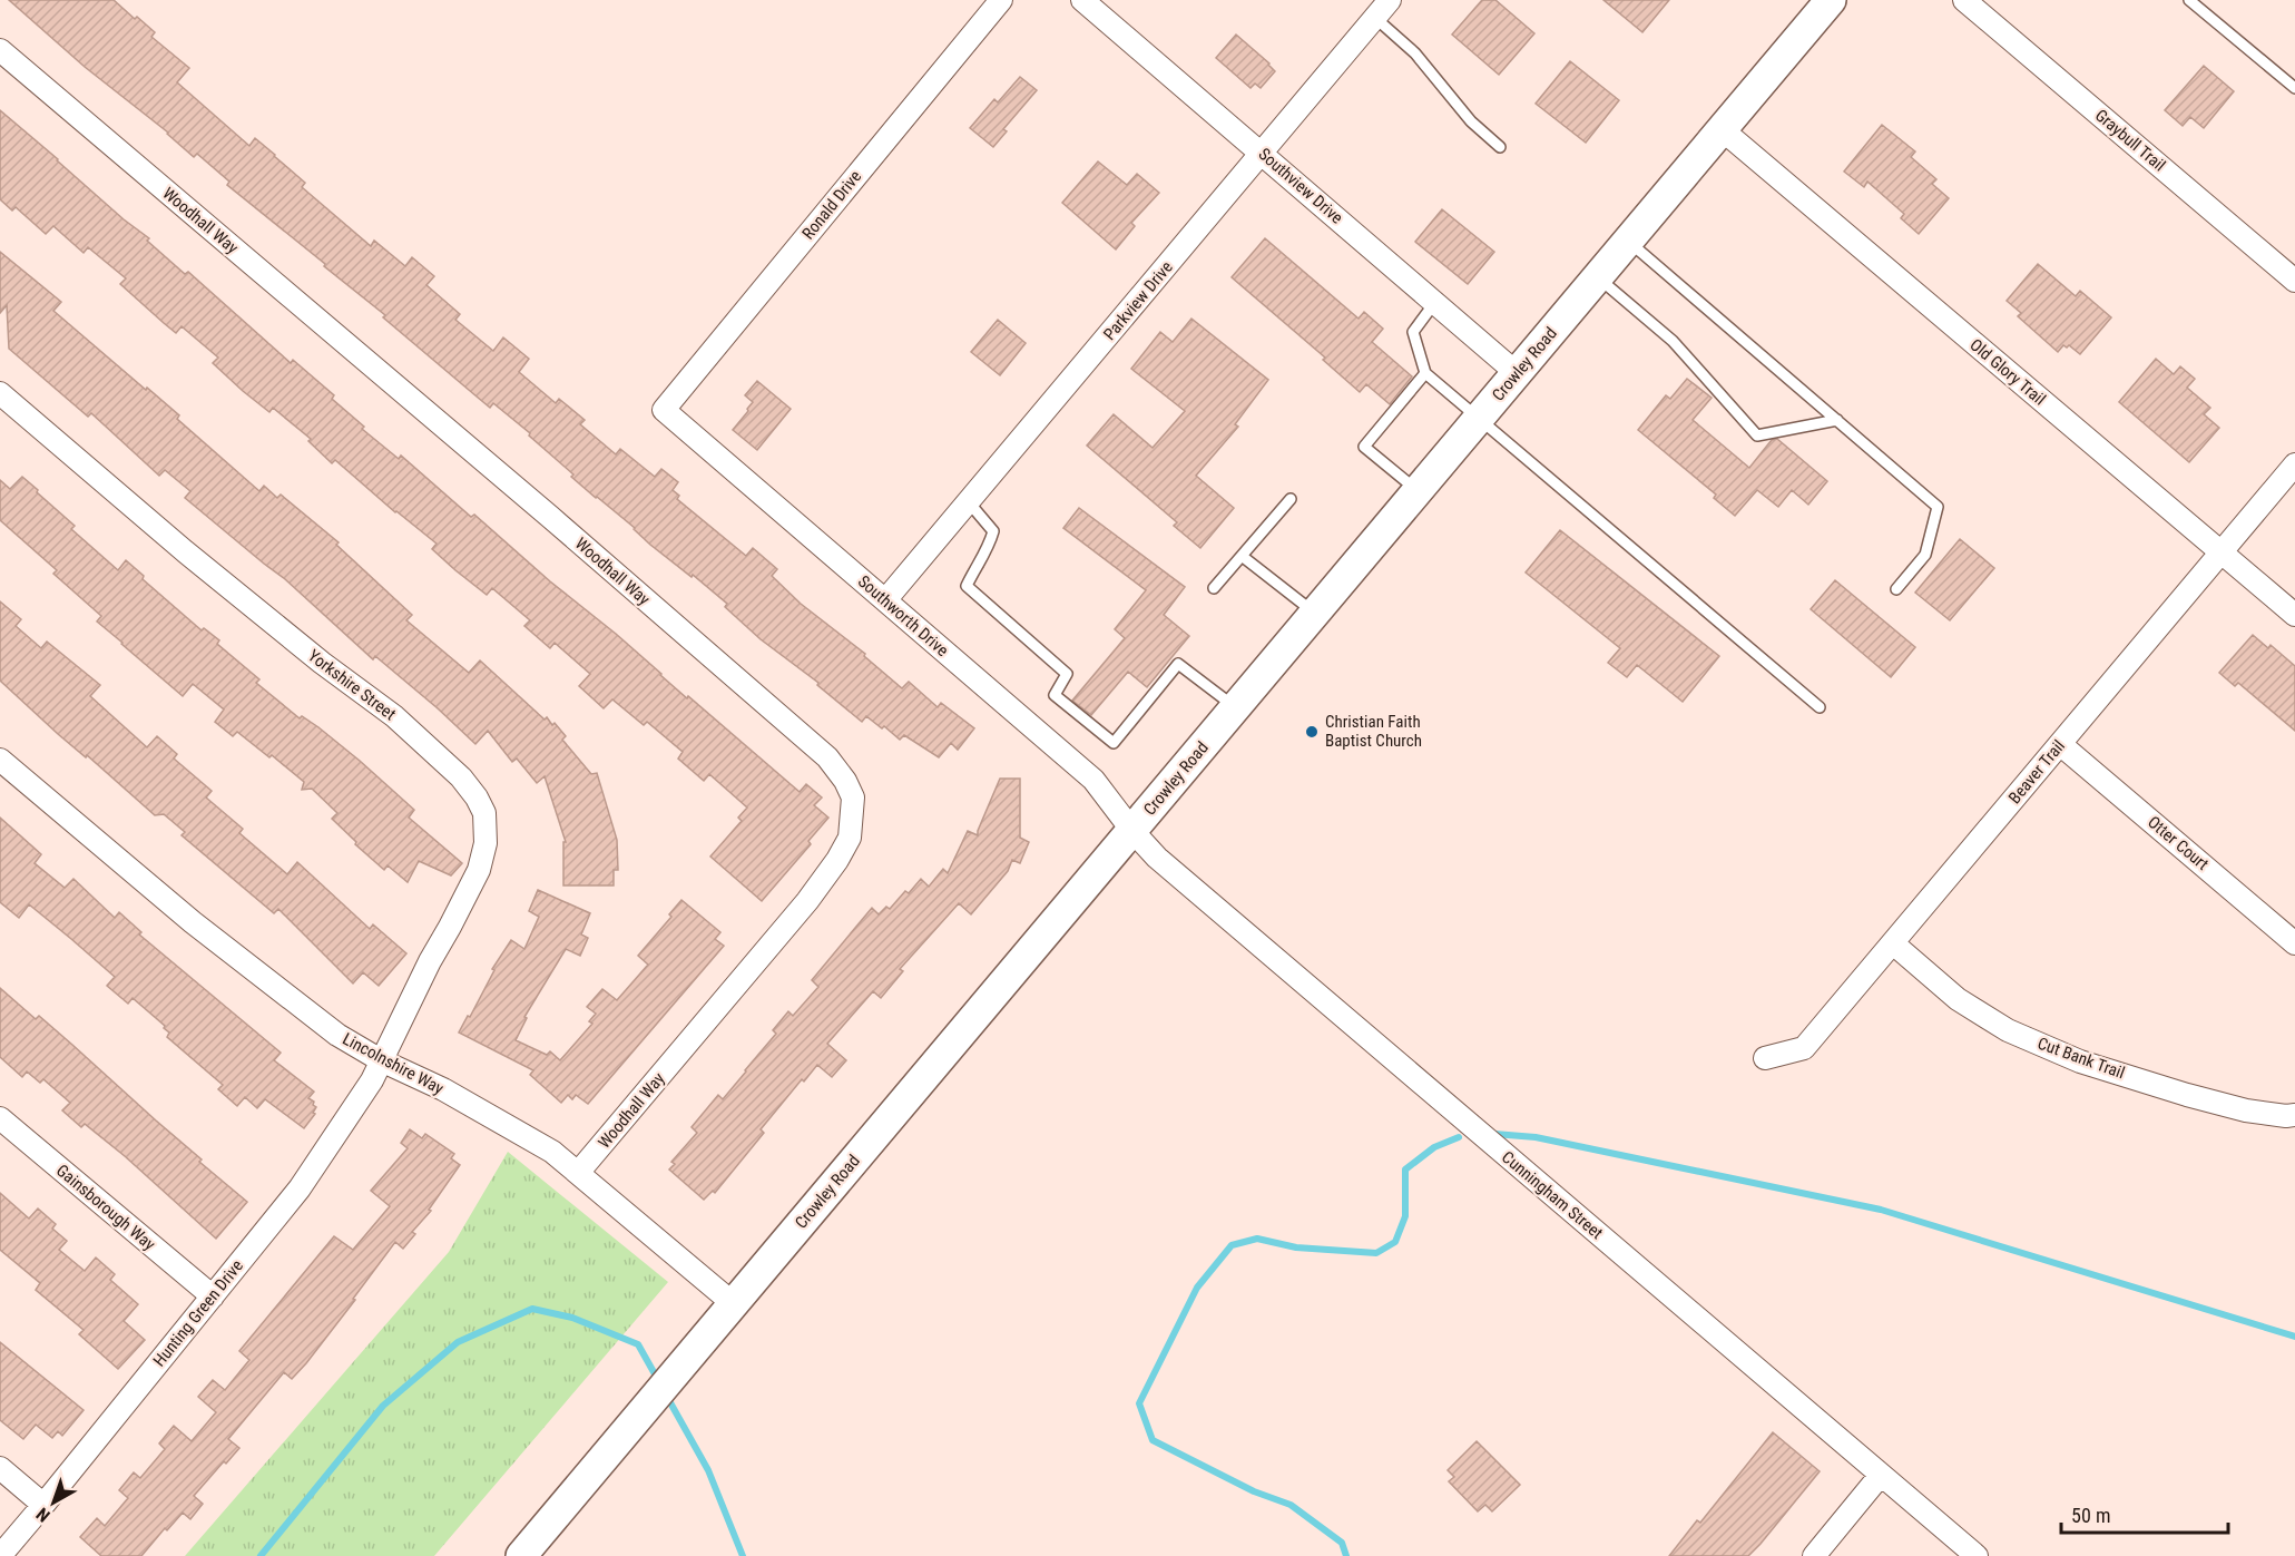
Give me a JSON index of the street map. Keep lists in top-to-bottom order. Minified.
{"streets":{"main road":["Crowley Road"],"street":["Graybull Trail","Southview Drive","Ronald Drive","Woodhall Way","Parkview Drive","Old Glory Trail","Southworth Drive","Yorkshire Street","Beaver Trail","Otter Court","Cut Bank Trail","Lincolnshire Way","Cunningham Street","Gainsborough Way","Hunting Green Drive"]},"crossings":[["Southview Drive","Parkview Drive"],["Southview Drive","Crowley Road"],["Ronald Drive","Southworth Drive"],["Woodhall Way","Lincolnshire Way"],["Parkview Drive","Southworth Drive"],["Crowley Road","Old Glory Trail"],["Crowley Road","Southworth Drive"],["Crowley Road","Lincolnshire Way"],["Crowley Road","Cunningham Street"],["Old Glory Trail","Beaver Trail"],["Southworth Drive","Cunningham Street"],["Yorkshire Street","Lincolnshire Way"],["Yorkshire Street","Hunting Green Drive"],["Beaver Trail","Otter Court"],["Beaver Trail","Cut Bank Trail"],["Lincolnshire Way","Hunting Green Drive"],["Gainsborough Way","Hunting Green Drive"]],"places":["Christian Faith Baptist Church"],"scale_bar":"50 m","north":"bottom left"}
